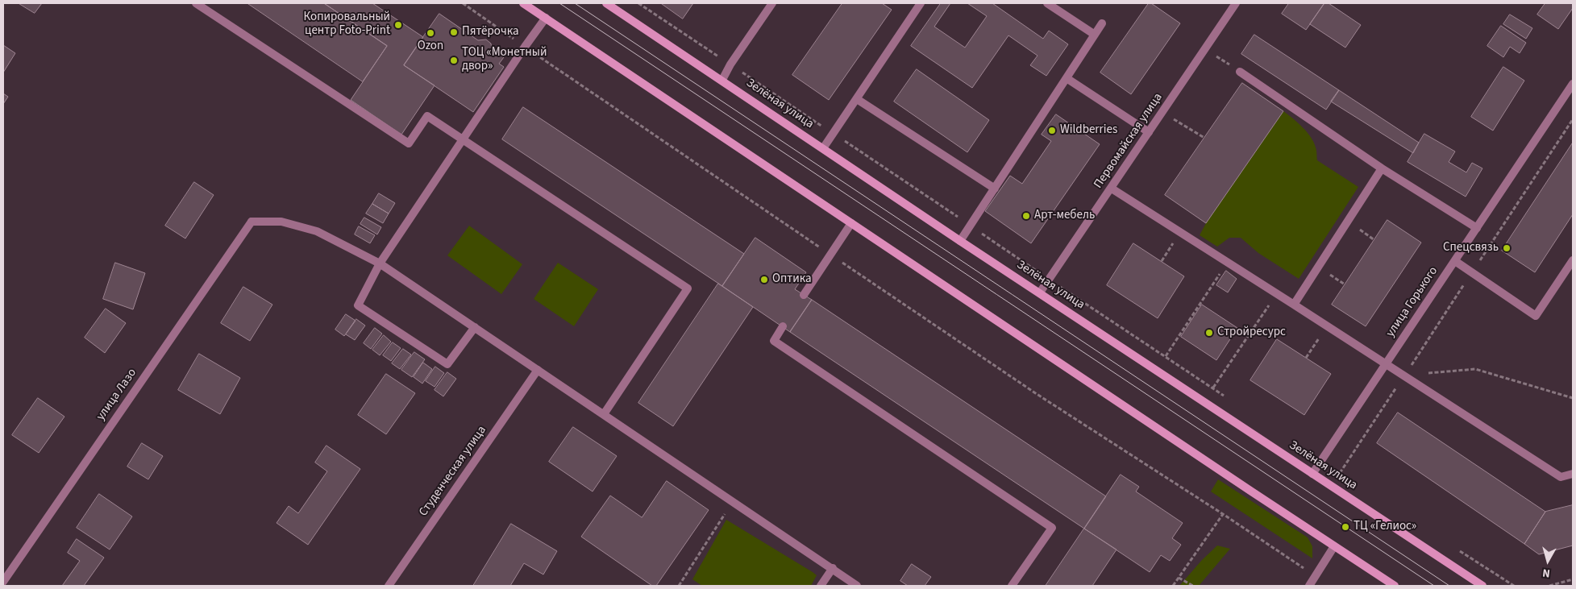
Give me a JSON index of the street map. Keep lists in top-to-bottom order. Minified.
{"streets":{"street":["Зелёная улица","Первомайская улица","улица Горького","улица Лазо","Студенческая улица"]},"crossings":[["Зелёная улица","Первомайская улица"],["Зелёная улица","улица Горького"]],"places":["Копировальный центр Foto-Print","Пятёрочка","Ozon","ТОЦ «Монетный двор»","Wildberries","Арт-мебель","Спецсвязь","Оптика","Стройресурс","ТЦ «Гелиос»"],"north":"bottom"}
